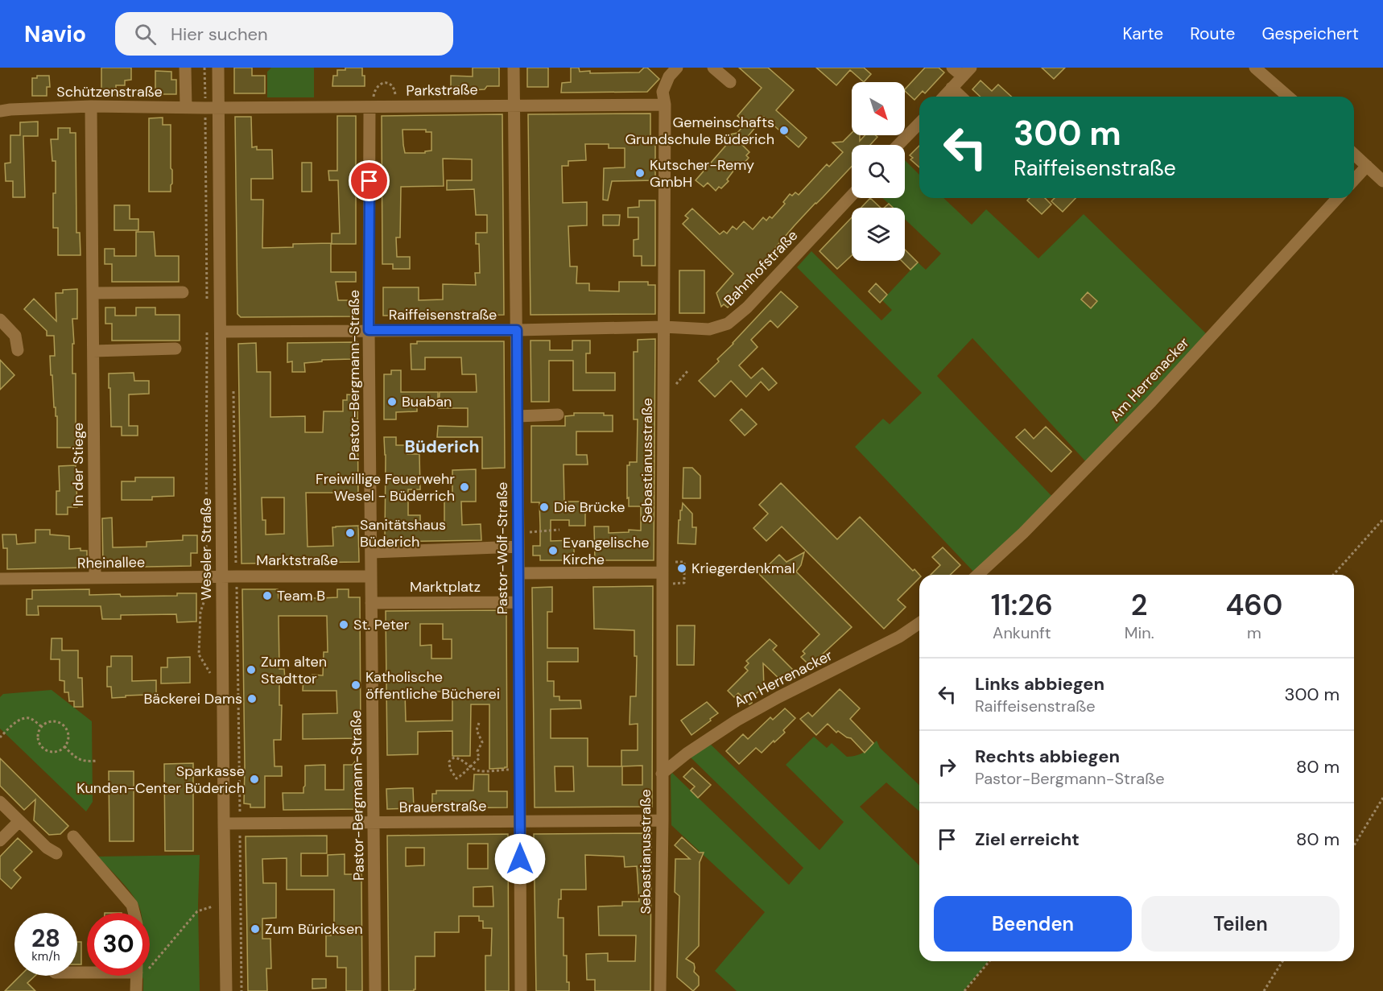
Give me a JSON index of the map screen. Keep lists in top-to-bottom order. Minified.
{"streets":{"street":["Parkstraße","Schützenstraße","Bahnhofstraße","Raiffeisenstraße","Pastor-Bergmann-Straße","Am Herrenacker","Sebastianusstraße","In der Stiege","Pastor-Wolf-Straße","Weseler Straße","Marktstraße","Rheinallee","Marktplatz","Brauerstraße"]},"crossings":[["Parkstraße","Schützenstraße"],["Parkstraße","Pastor-Bergmann-Straße"],["Parkstraße","Sebastianusstraße"],["Parkstraße","Pastor-Wolf-Straße"],["Parkstraße","Weseler Straße"],["Schützenstraße","In der Stiege"],["Schützenstraße","Weseler Straße"],["Bahnhofstraße","Raiffeisenstraße"],["Bahnhofstraße","Sebastianusstraße"],["Raiffeisenstraße","Pastor-Bergmann-Straße"],["Raiffeisenstraße","Sebastianusstraße"],["Raiffeisenstraße","Pastor-Wolf-Straße"],["Raiffeisenstraße","Weseler Straße"],["Pastor-Bergmann-Straße","Marktstraße"],["Pastor-Bergmann-Straße","Marktplatz"],["Pastor-Bergmann-Straße","Brauerstraße"],["Am Herrenacker","Sebastianusstraße"],["Sebastianusstraße","Brauerstraße"],["In der Stiege","Rheinallee"],["Pastor-Wolf-Straße","Marktplatz"],["Pastor-Wolf-Straße","Brauerstraße"],["Weseler Straße","Marktstraße"],["Weseler Straße","Rheinallee"],["Weseler Straße","Brauerstraße"],["Marktstraße","Rheinallee"]],"districts":["Büderich"],"places":["Gemeinschafts Grundschule Büderich","Kutscher-Remy GmbH","Buaban","Freiwillige Feuerwehr Wesel - Büderrich","Die Brücke","Sanitätshaus Büderich","Evangelische Kirche","Kriegerdenkmal","Team B","St. Peter","Zum alten Stadttor","Katholische öffentliche Bücherei","Bäckerei Dams","Sparkasse Kunden-Center Büderich","Zum Büricksen"],"north":"bottom right","page":{"header":"Navio","search":"Hier suchen","nav":["Karte","Route","Gespeichert"],"turn":["300 m","Raiffeisenstraße"],"eta":["11:26","Ankunft","2","Min.","460","m"],"list":[{"name":"Links abbiegen","note":"Raiffeisenstraße","value":"300 m"},{"name":"Rechts abbiegen","note":"Pastor-Bergmann-Straße","value":"80 m"},{"name":"Ziel erreicht","value":"80 m"}],"buttons":["Beenden","Teilen"],"speed":"28 km/h","limit":"30"}}
